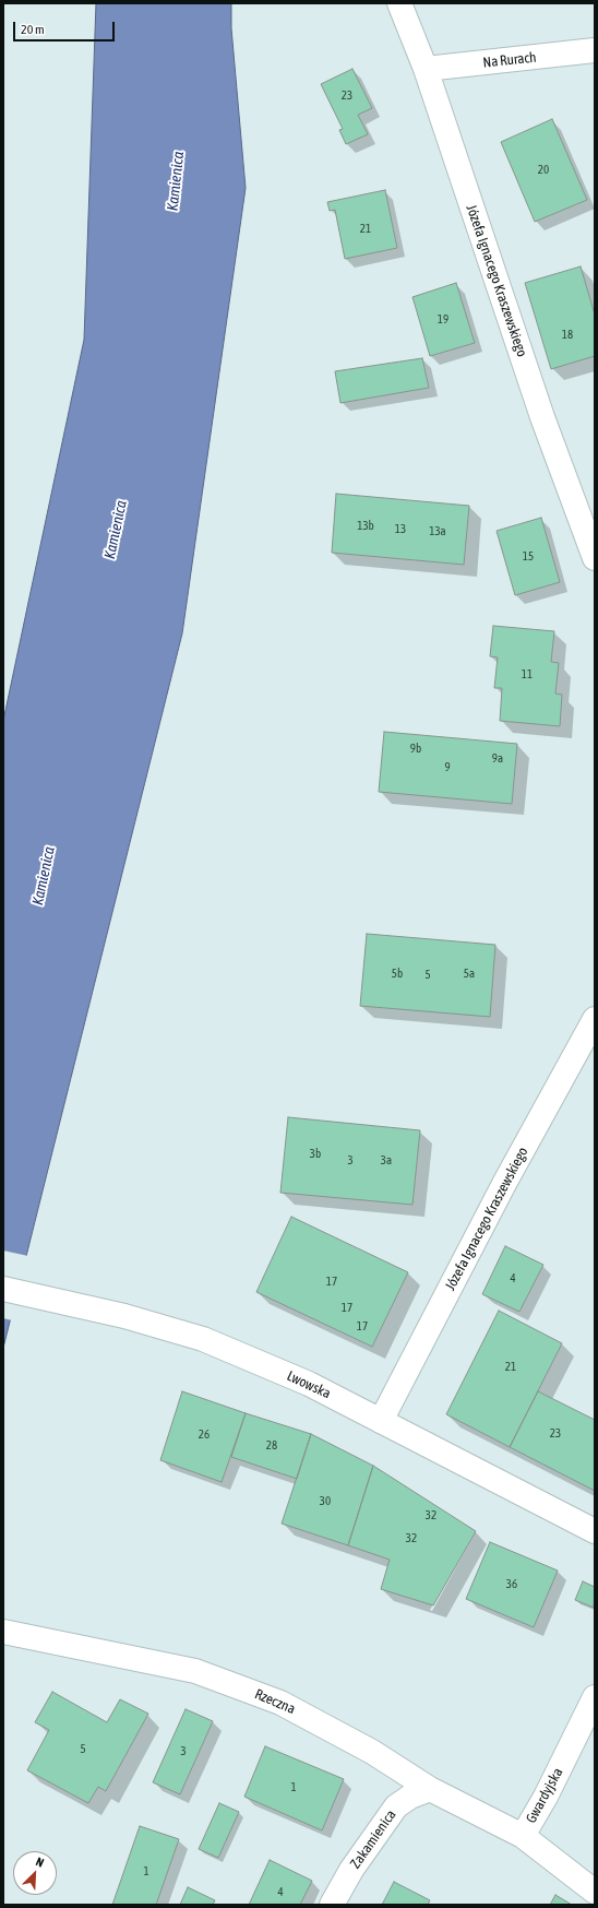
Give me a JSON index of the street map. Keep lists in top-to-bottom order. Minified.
{"streets":{"street":["Na Rurach","Józefa Ignacego Kraszewskiego","Lwowska","Rzeczna","Gwardyjska","Zakamienica"]},"crossings":[["Na Rurach","Józefa Ignacego Kraszewskiego"],["Józefa Ignacego Kraszewskiego","Lwowska"],["Rzeczna","Gwardyjska"],["Rzeczna","Zakamienica"]],"water":["Kamienica"],"house_numbers":["23","20","21","19","18","13b","13","13a","15","11","9b","9a","9","5b","5a","5","3b","3","3a","4","17","17","17","21","23","26","28","30","32","32","36","5","3","1","1","4"],"scale_bar":"20 m","north":"top right"}
